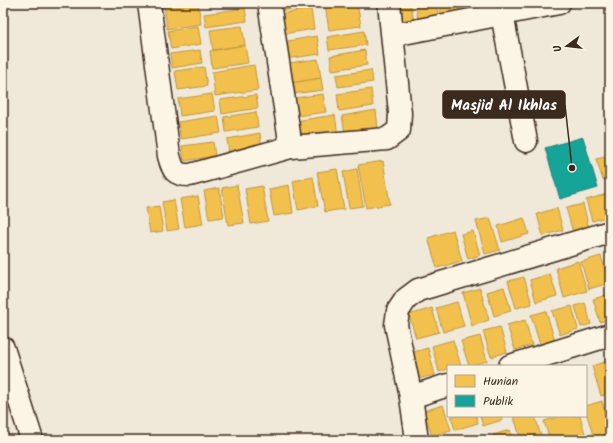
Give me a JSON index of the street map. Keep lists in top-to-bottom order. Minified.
{"places":["Masjid Al Ikhlas"],"legend":["Hunian","Publik"],"north":"left"}
